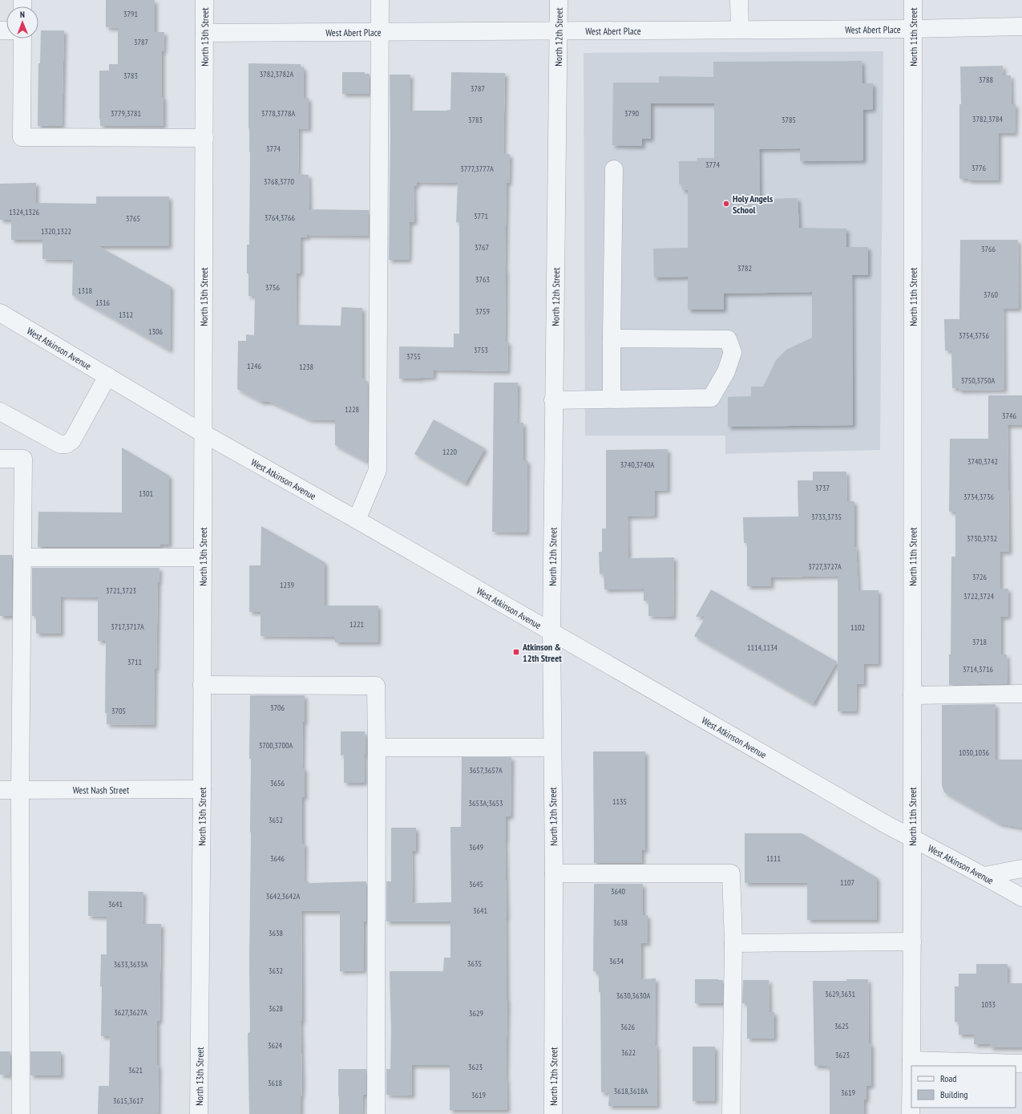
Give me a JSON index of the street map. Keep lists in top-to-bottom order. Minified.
{"streets":{"street":["West Abert Place","North 13th Street","North 12th Street","North 11th Street","West Atkinson Avenue","West Nash Street"]},"crossings":[["West Abert Place","North 13th Street"],["West Abert Place","North 12th Street"],["West Abert Place","North 11th Street"],["North 13th Street","West Atkinson Avenue"],["North 13th Street","West Nash Street"],["North 12th Street","West Atkinson Avenue"],["North 11th Street","West Atkinson Avenue"]],"places":{"other":["Holy Angels School"],"transit":["Atkinson & 12th Street"]},"house_numbers":["3791","3787","3782,3782A","3783","3788","3787","3779,3781","3778,3778A","3790","3782,3784","3783","3785","3774","3774","3776","3777,3777A","3768,3770","1324,1326","3771","3764,3766","3765","1320,1322","3767","3766","3782","3763","3756","1318","3760","1316","3759","1312","1306","3754,3756","3753","3755","1246","1238","3750,3750A","1228","3746","1220","3740,3742","3740,3740A","3737","1301","3734,3736","3733,3735","3730,3732","3727,3727A","3726","1239","3721,3723","3722,3724","1221","3717,3717A","1102","3718","1114,1134","3711","3714,3716","3706","3705","3700,3700A","1030,1036","3657,3657A","3656","1135","3653A;3653","3652","3649","3646","1111","1107","3645","3640","3642,3642A","3641","3641","3638","3638","3634","3635","3633,3633A","3632","3629,3631","3630,3630A","1033","3628","3627,3627A","3629","3625","3626","3624","3622","3623","3623","3621","3618","3618,3618A","3619","3619","3615,3617"],"legend":["Road","Building"],"north":"top"}
